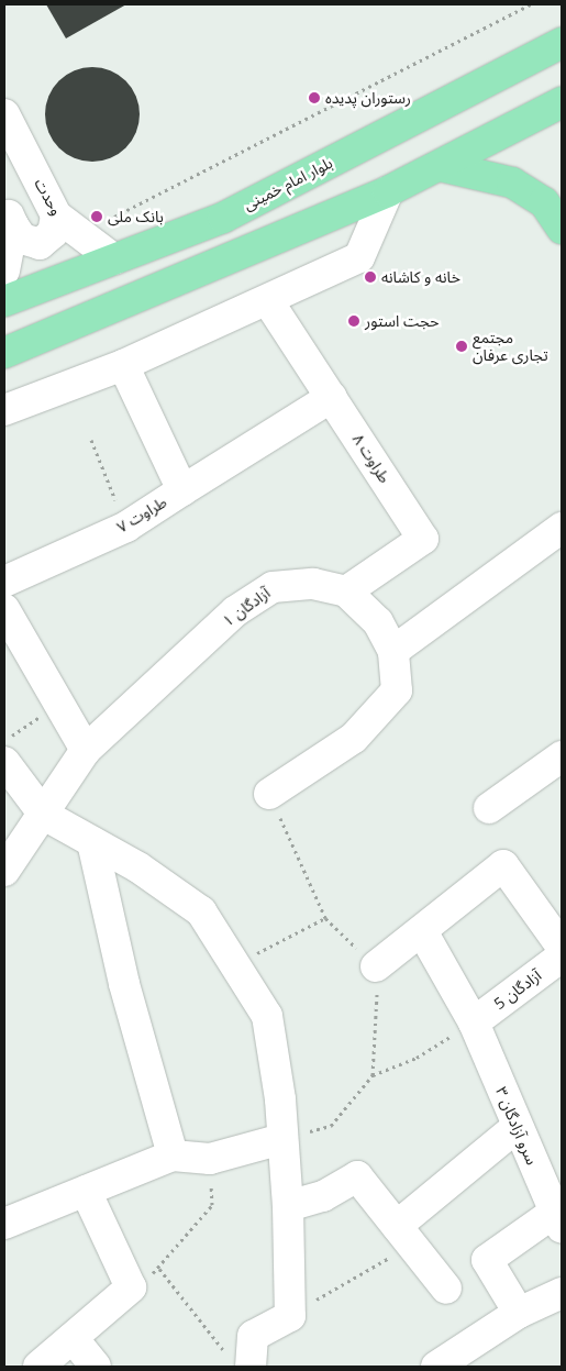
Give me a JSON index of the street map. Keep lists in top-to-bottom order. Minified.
{"streets":{"main road":["بلوار امام خمینی"],"street":["وحدت","طراوت ۸","طراوت ۷","آزادگان ۱","آزادگان 5","سرو آزادگان ۳"]},"crossings":[["بلوار امام خمینی","وحدت"],["طراوت ۸","آزادگان ۱"],["آزادگان 5","سرو آزادگان ۳"]],"places":["رستوران پدیده","بانک ملی","خانه و کاشانه","حجت استور","مجتمع تجاری عرفان"]}
